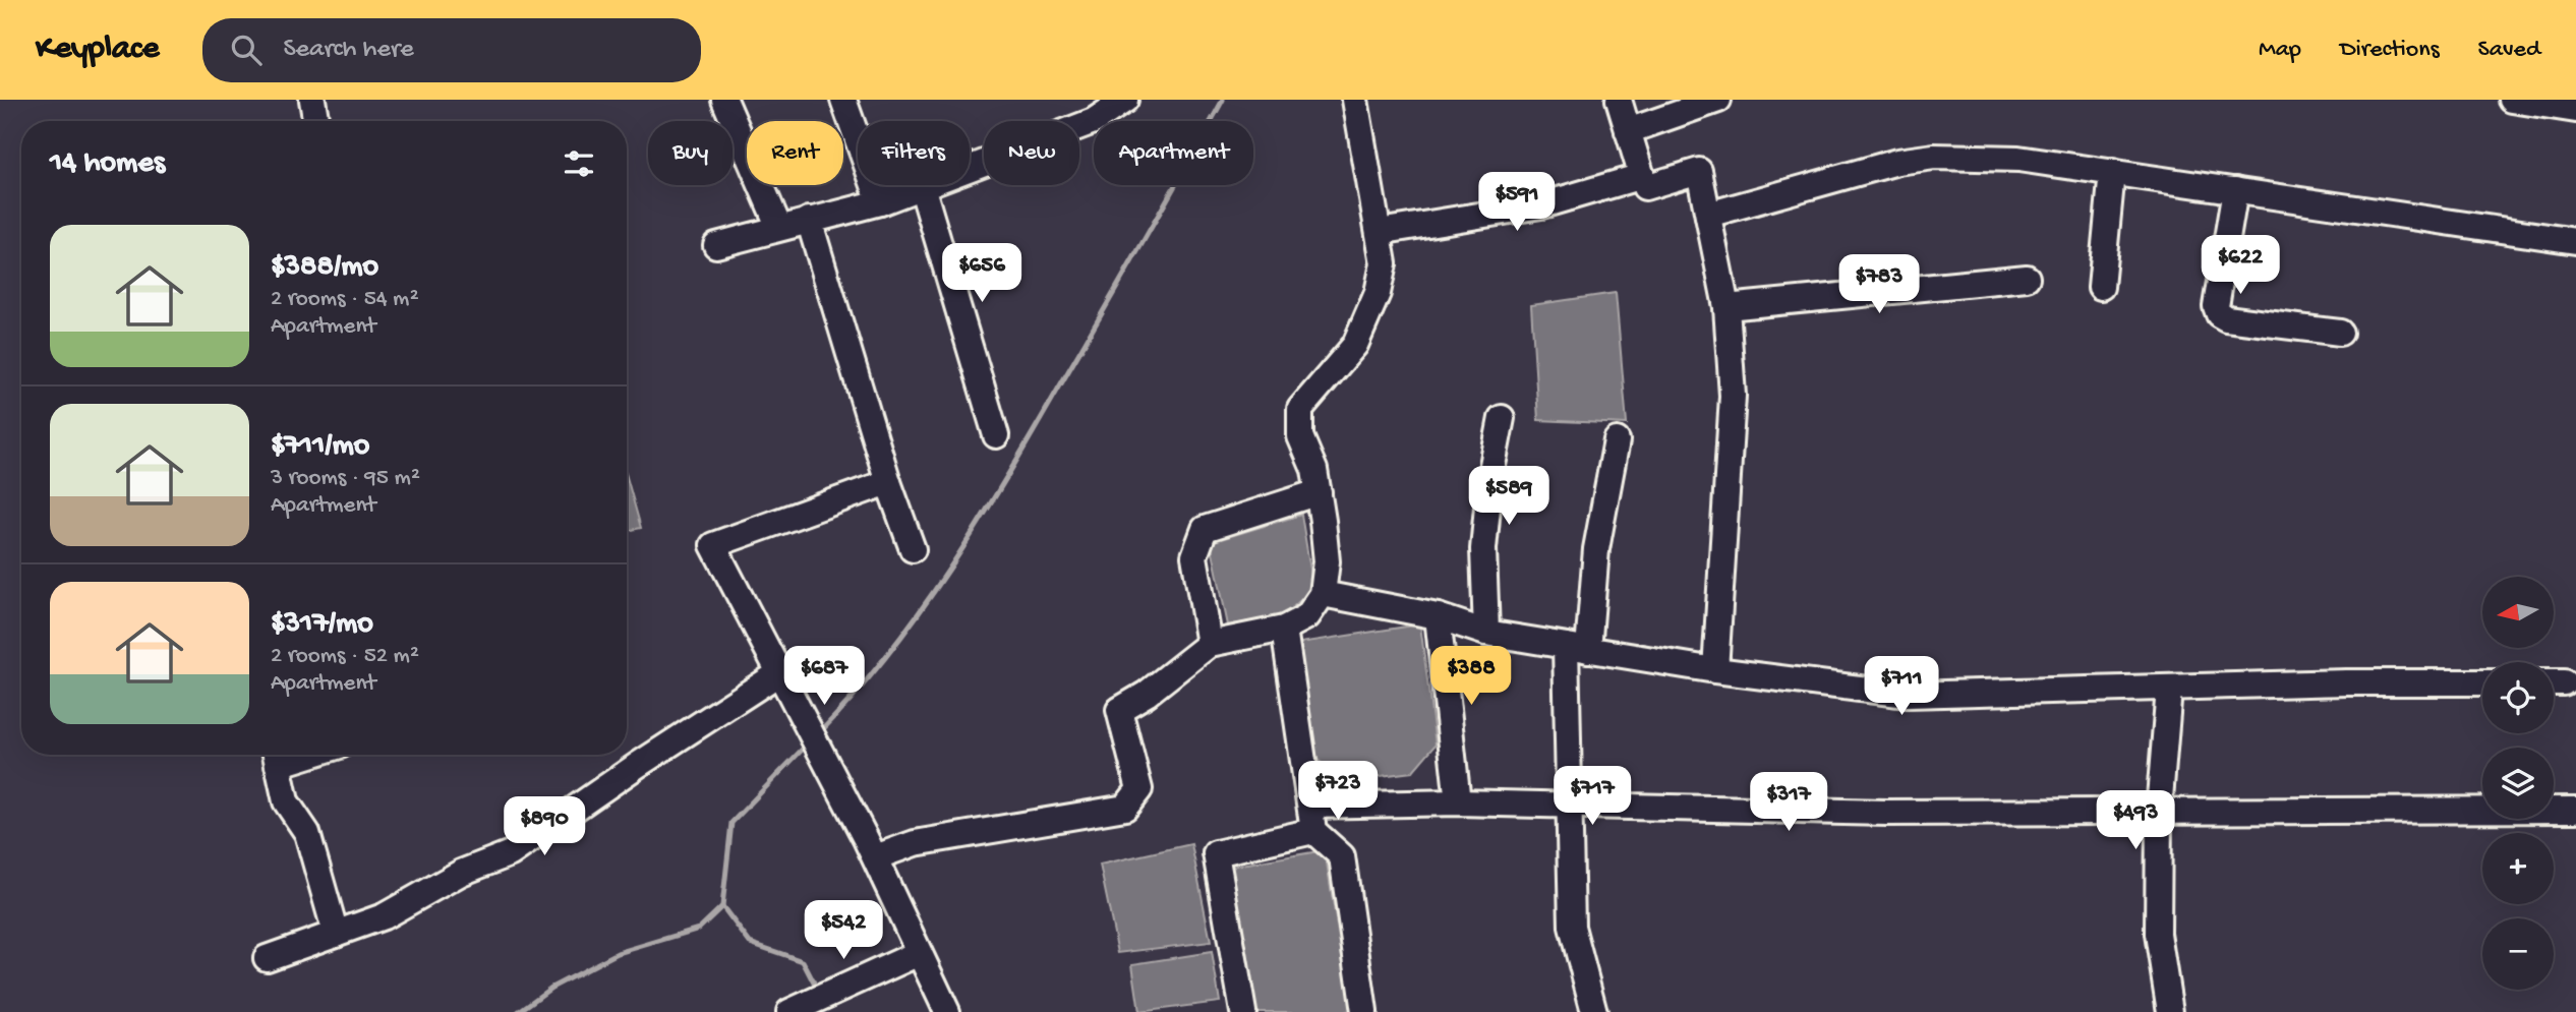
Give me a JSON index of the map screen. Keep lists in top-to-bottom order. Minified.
{"north":"left","page":{"header":"Keyplace","search":"Search here","nav":["Map","Directions","Saved"],"chip":["Buy","Rent","Filters","New","Apartment"],"heading":"14 homes","price":["$591","$622","$656","$783","$589","$687","$388","$711","$723","$717","$317","$493","$890","$542"],"list":[{"name":"$388/mo","note":"2 rooms · 54 m² · Apartment"},{"name":"$711/mo","note":"3 rooms · 95 m² · Apartment"},{"name":"$317/mo","note":"2 rooms · 52 m² · Apartment"}],"map_buttons":["+","−"]}}
